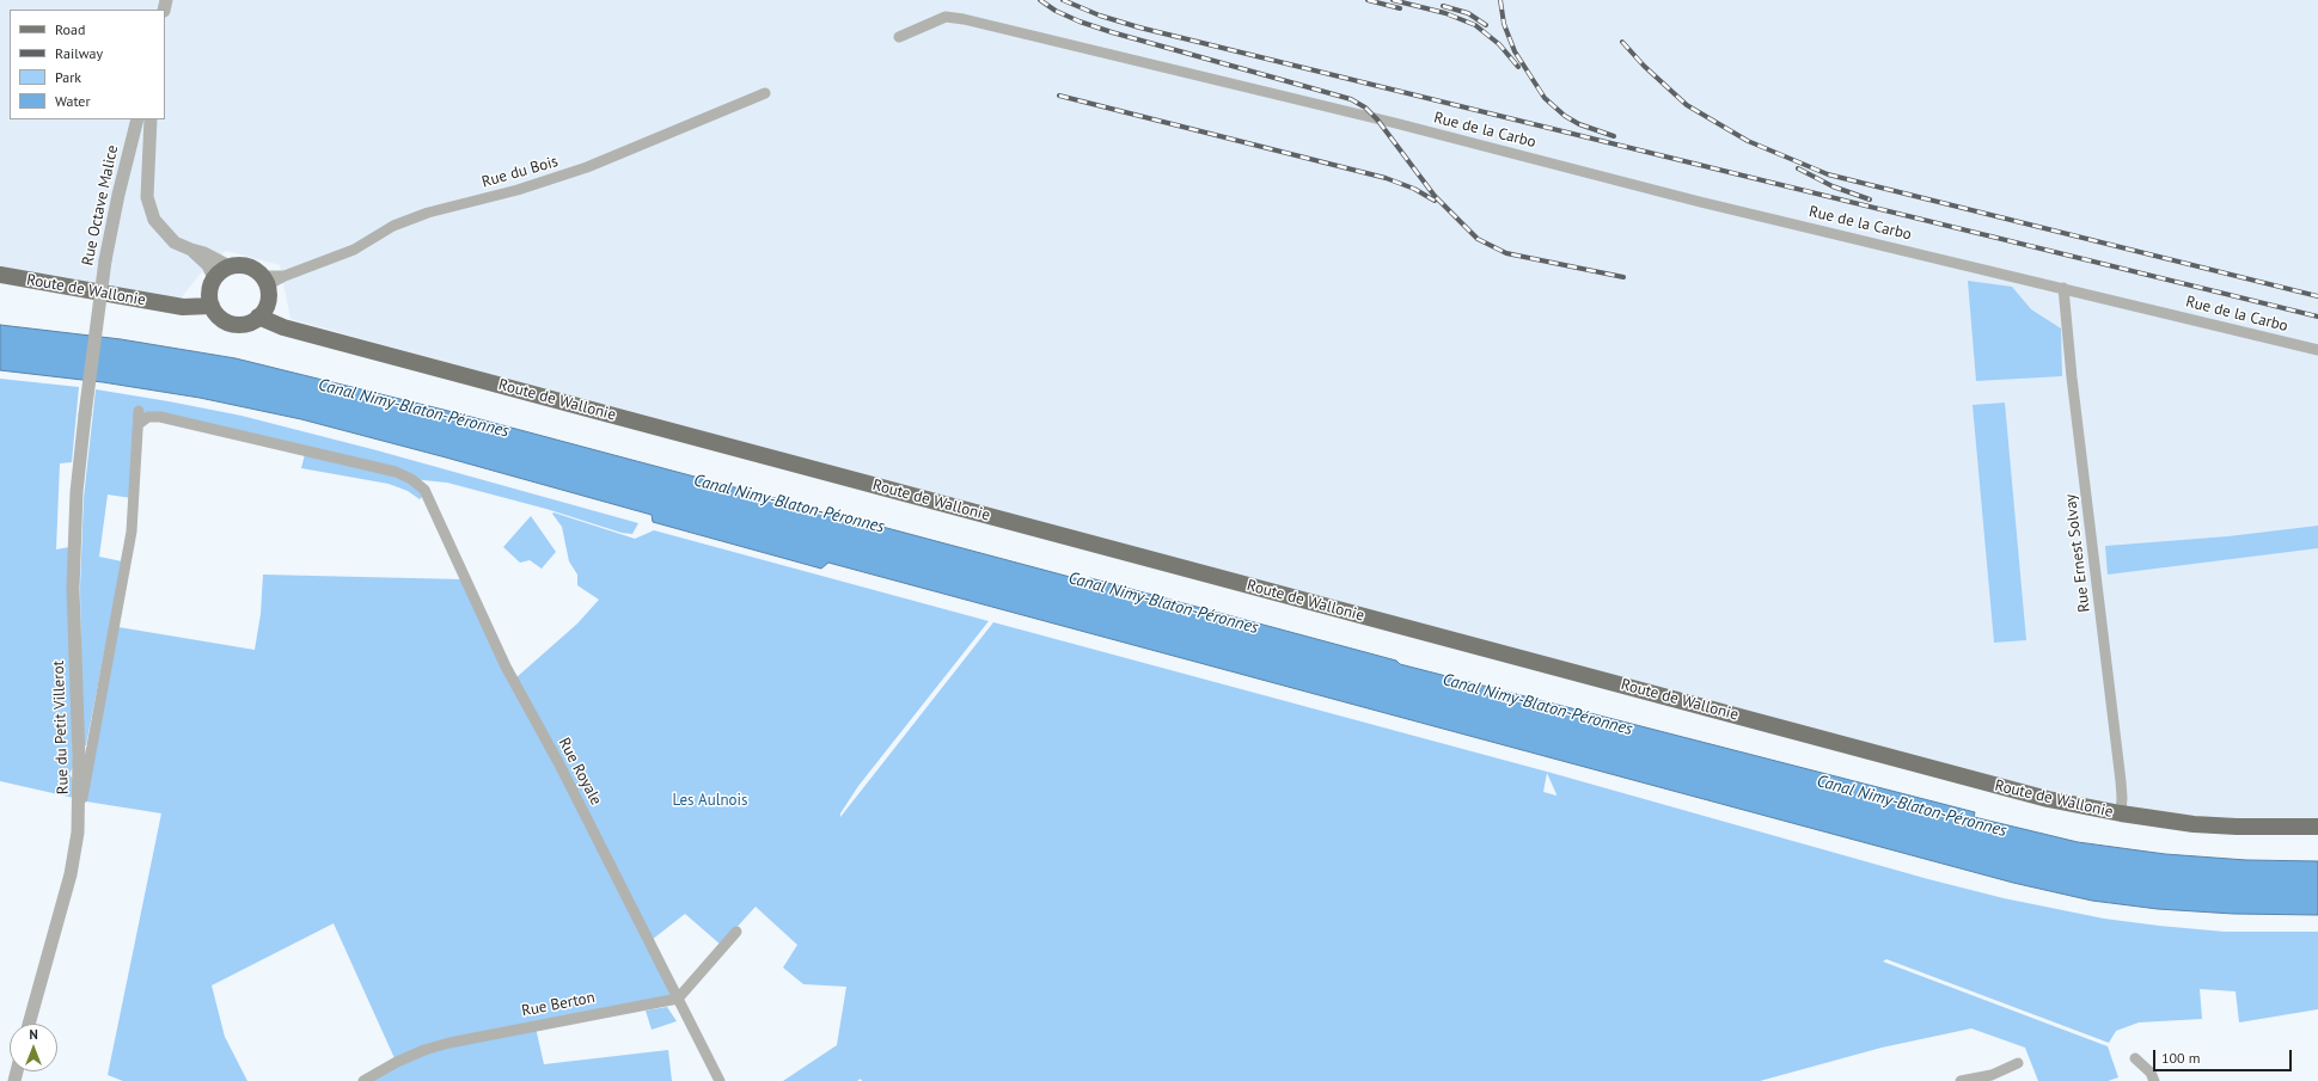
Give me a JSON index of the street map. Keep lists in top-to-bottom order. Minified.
{"streets":{"main road":["Route de Wallonie"],"street":["Rue de la Carbo","Rue du Bois","Rue Octave Malice","Rue Ernest Solvay","Rue du Petit Villerot","Rue Royale","Rue Berton"]},"crossings":[["Rue de la Carbo","Rue Ernest Solvay"],["Rue du Bois","Route de Wallonie"],["Rue Octave Malice","Rue du Petit Villerot"],["Route de Wallonie","Rue Ernest Solvay"],["Rue Royale","Rue Berton"]],"water":["Canal Nimy-Blaton-Péronnes"],"parks":["Les Aulnois"],"legend":["Road","Railway","Park","Water"],"scale_bar":"100 m","north":"top"}
